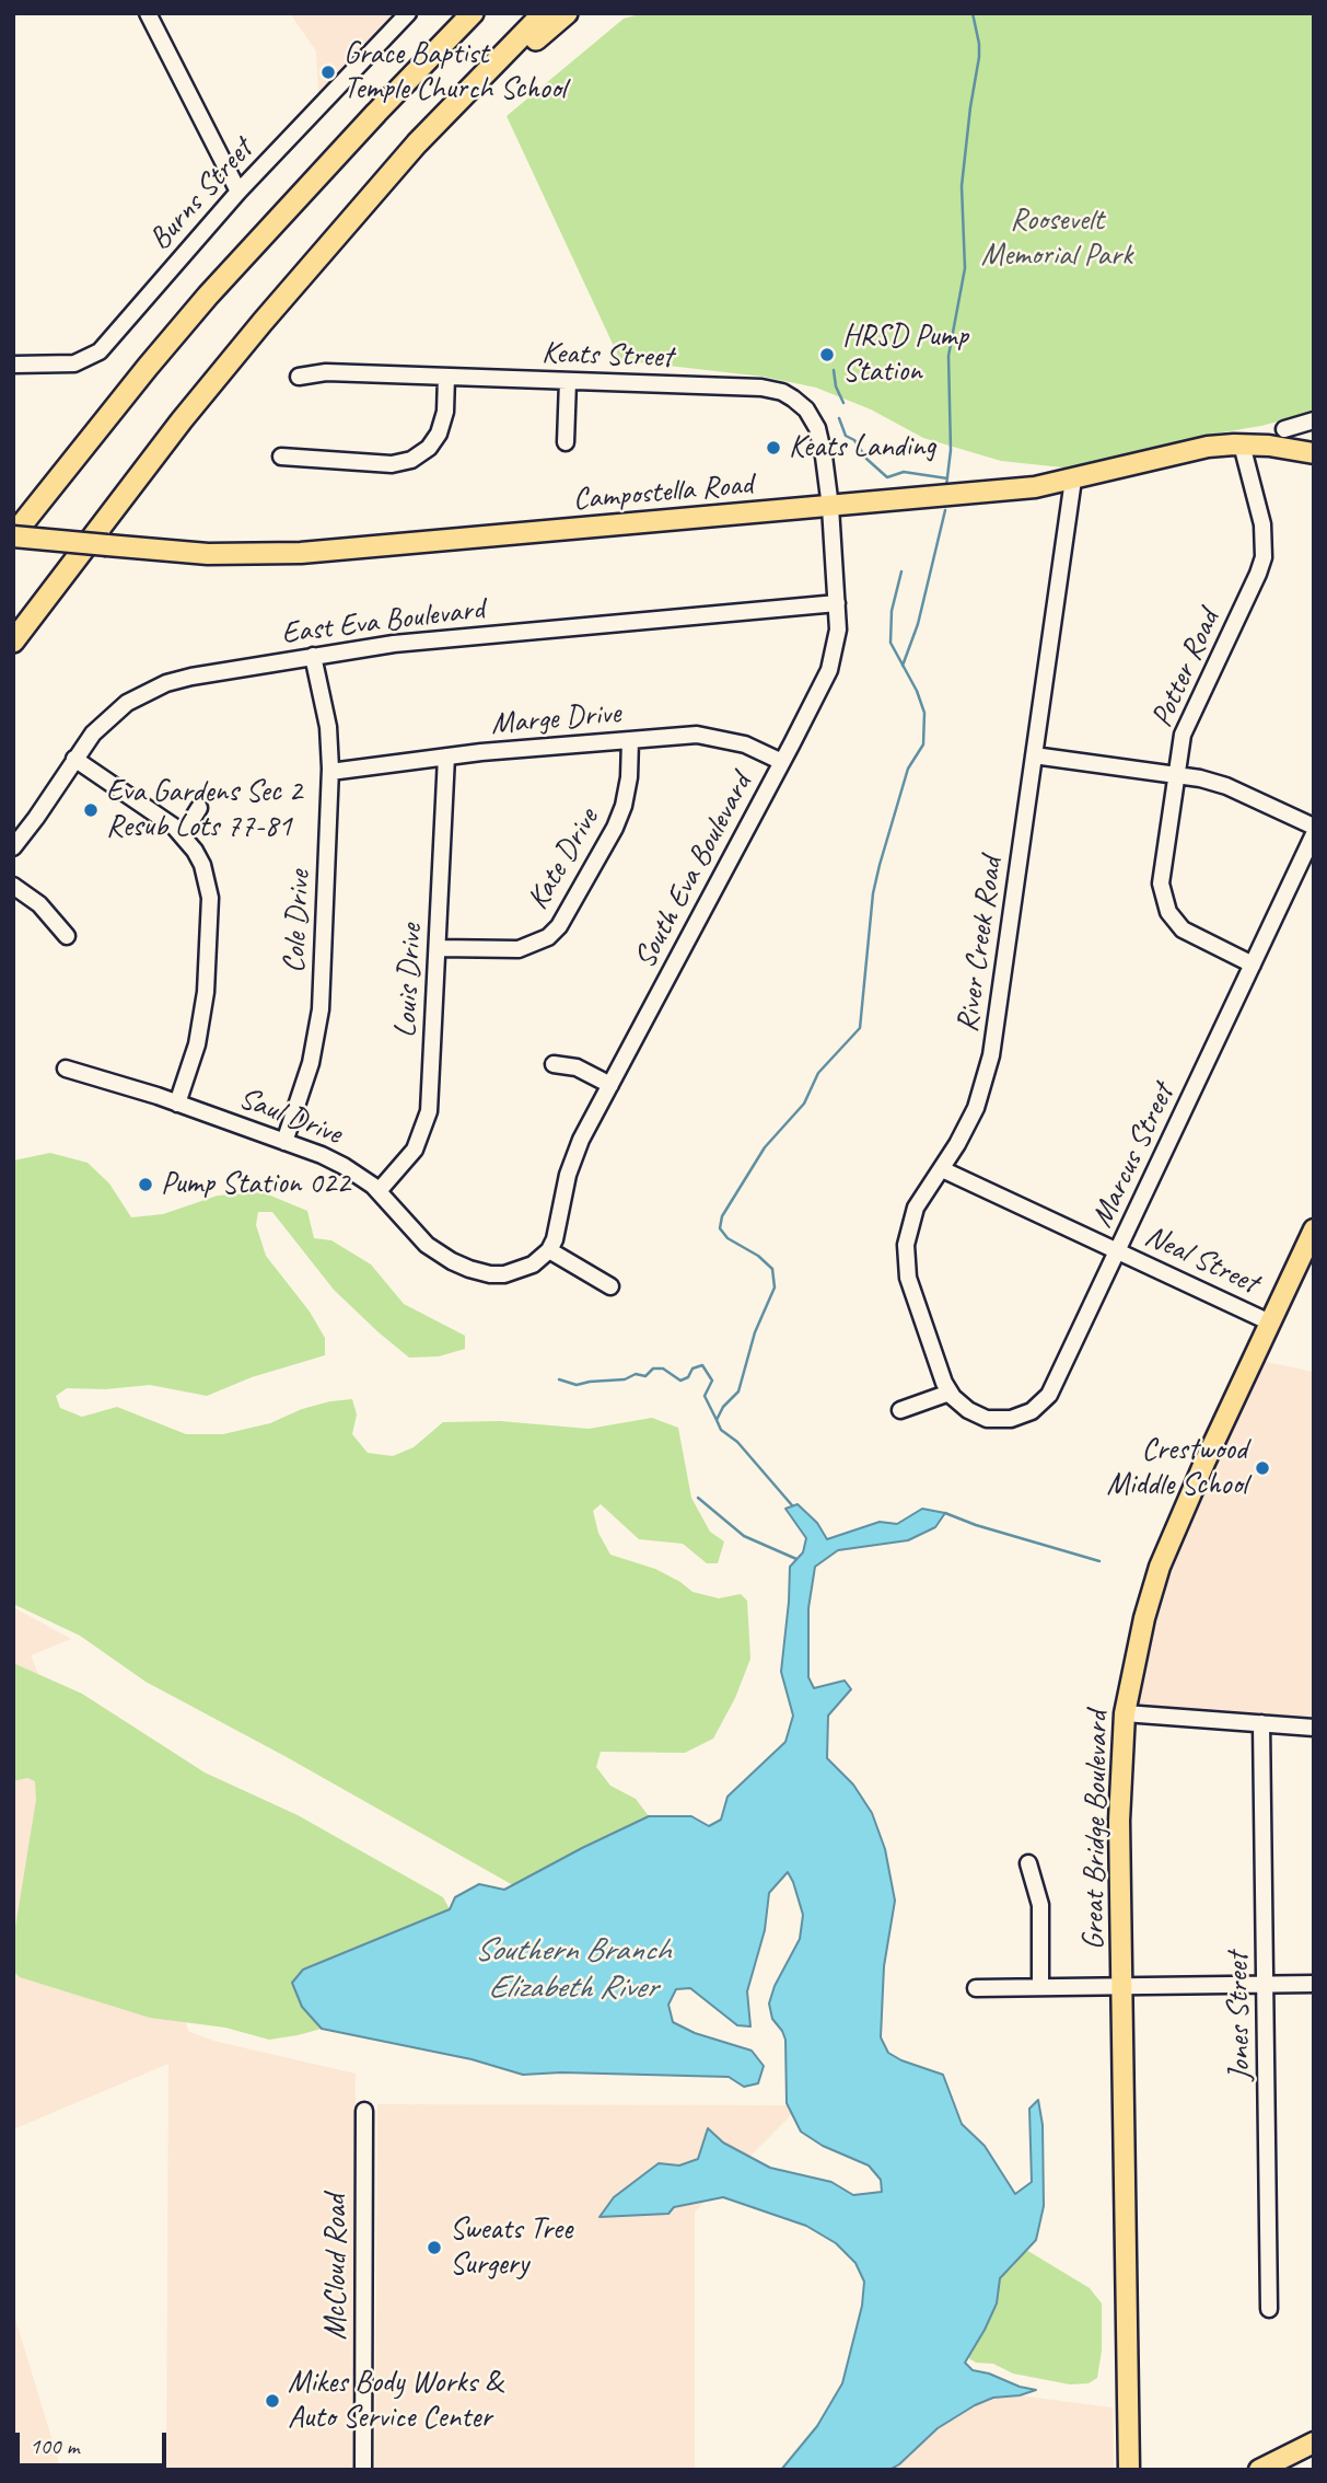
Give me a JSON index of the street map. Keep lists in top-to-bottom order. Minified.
{"streets":{"main road":["Campostella Road","Great Bridge Boulevard"],"street":["Burns Street","Keats Street","East Eva Boulevard","Potter Road","Marge Drive","Kate Drive","South Eva Boulevard","Cole Drive","River Creek Road","Louis Drive","Saul Drive","Marcus Street","Neal Street","Jones Street","McCloud Road"]},"crossings":[["Keats Street","Campostella Road"],["Keats Street","South Eva Boulevard"],["Campostella Road","Potter Road"],["Campostella Road","South Eva Boulevard"],["Campostella Road","River Creek Road"],["East Eva Boulevard","South Eva Boulevard"],["East Eva Boulevard","Cole Drive"],["Potter Road","Marcus Street"],["Marge Drive","Kate Drive"],["Marge Drive","South Eva Boulevard"],["Marge Drive","Cole Drive"],["Marge Drive","Louis Drive"],["Kate Drive","Louis Drive"],["South Eva Boulevard","Saul Drive"],["Cole Drive","Saul Drive"],["River Creek Road","Marcus Street"],["River Creek Road","Neal Street"],["Louis Drive","Saul Drive"],["Marcus Street","Neal Street"],["Neal Street","Great Bridge Boulevard"]],"water":["Southern Branch Elizabeth River"],"parks":["Roosevelt Memorial Park"],"places":["Grace Baptist Temple Church School","HRSD Pump Station","Keats Landing","Eva Gardens Sec 2 Resub Lots 77-81","Pump Station 022","Crestwood Middle School","Sweats Tree Surgery","Mikes Body Works & Auto Service Center"],"scale_bar":"100 m"}
